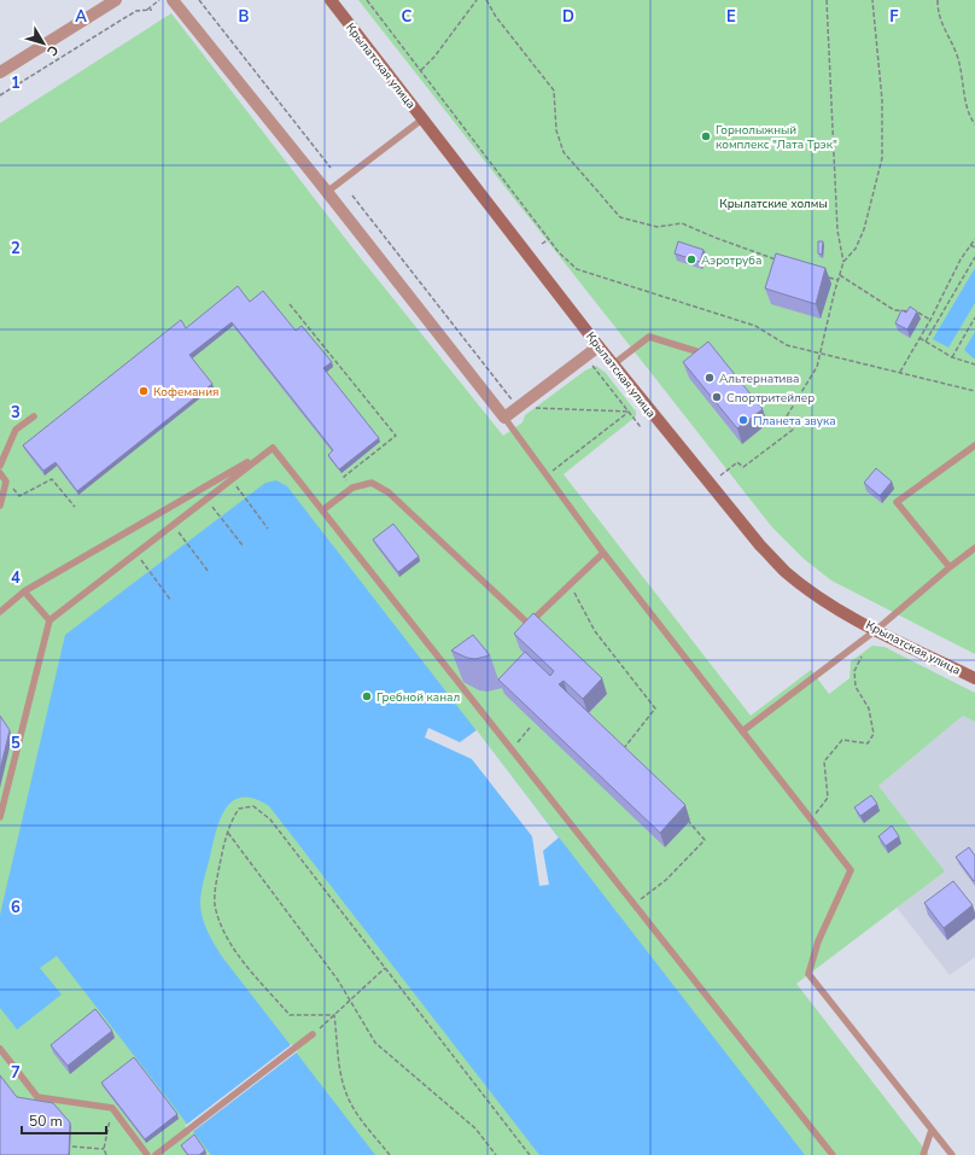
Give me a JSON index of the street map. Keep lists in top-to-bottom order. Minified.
{"streets":{"main road":["Крылатская улица"]},"parks":["Крылатские холмы"],"places":["Горнолыжный комплекс \"Лата Трэк\"","Аэротруба","Альтернатива","Кофемания","Спортритейлер","Планета звука","Гребной канал"],"scale_bar":"50 m","north":"bottom right","grid":{"columns":["A","B","C","D","E","F"],"rows":["1","2","3","4","5","6","7"]}}
